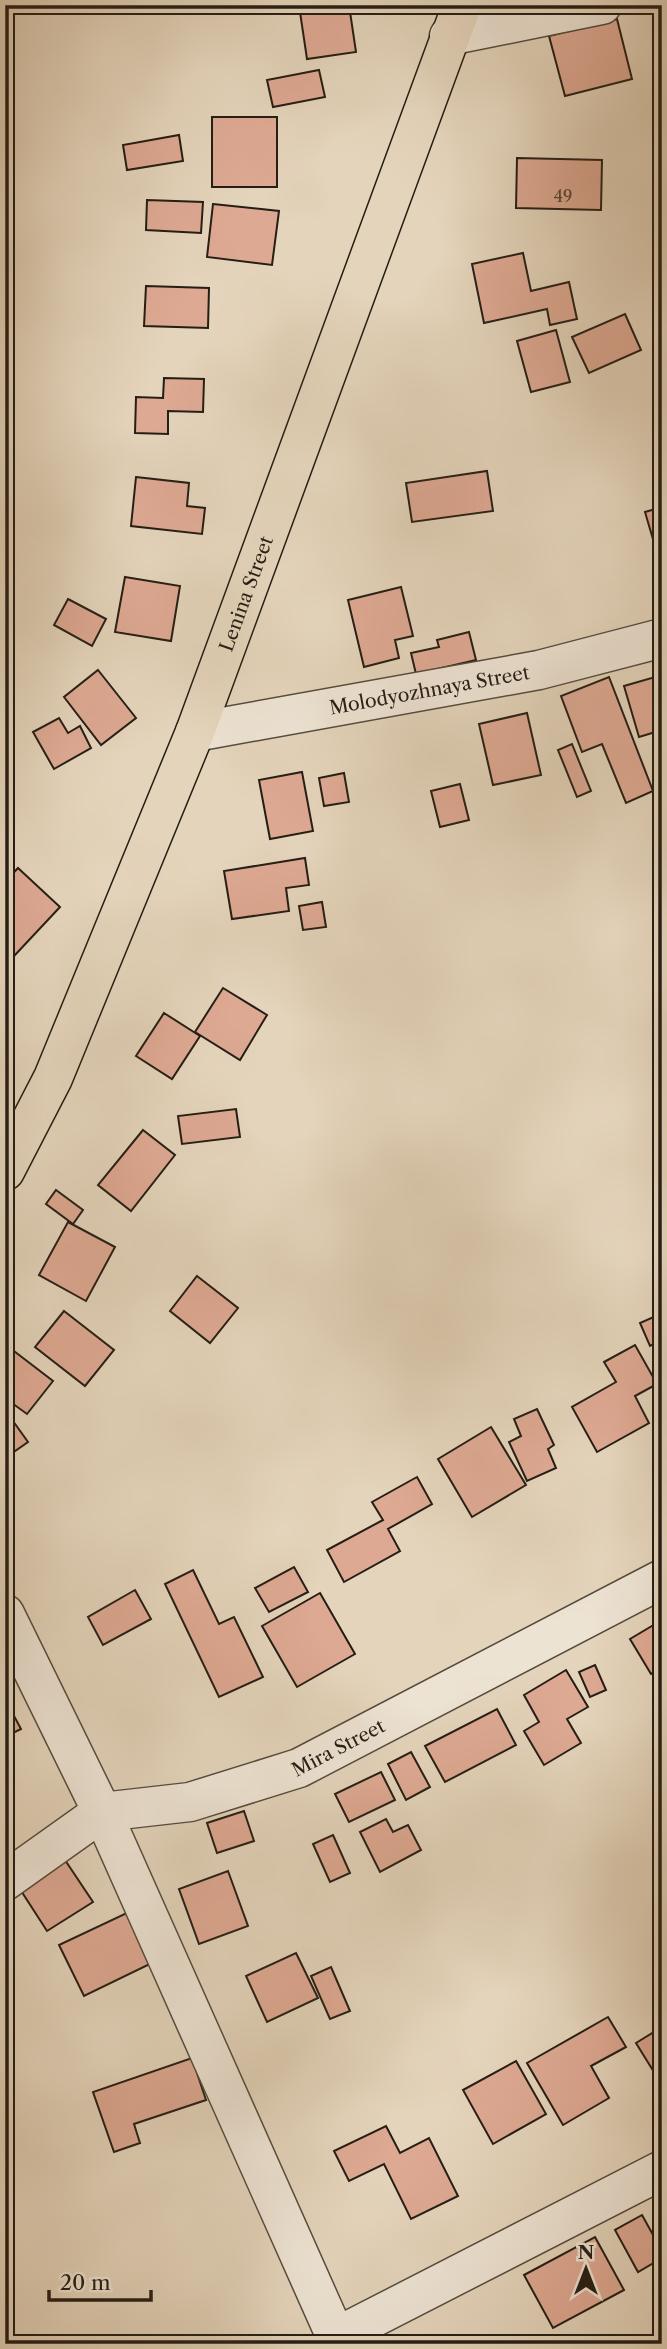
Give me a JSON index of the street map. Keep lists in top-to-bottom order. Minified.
{"streets":{"main road":["Lenina Street"],"street":["Molodyozhnaya Street","Mira Street"]},"crossings":[["Lenina Street","Molodyozhnaya Street"]],"house_numbers":["49"],"scale_bar":"20 m","north":"top"}
